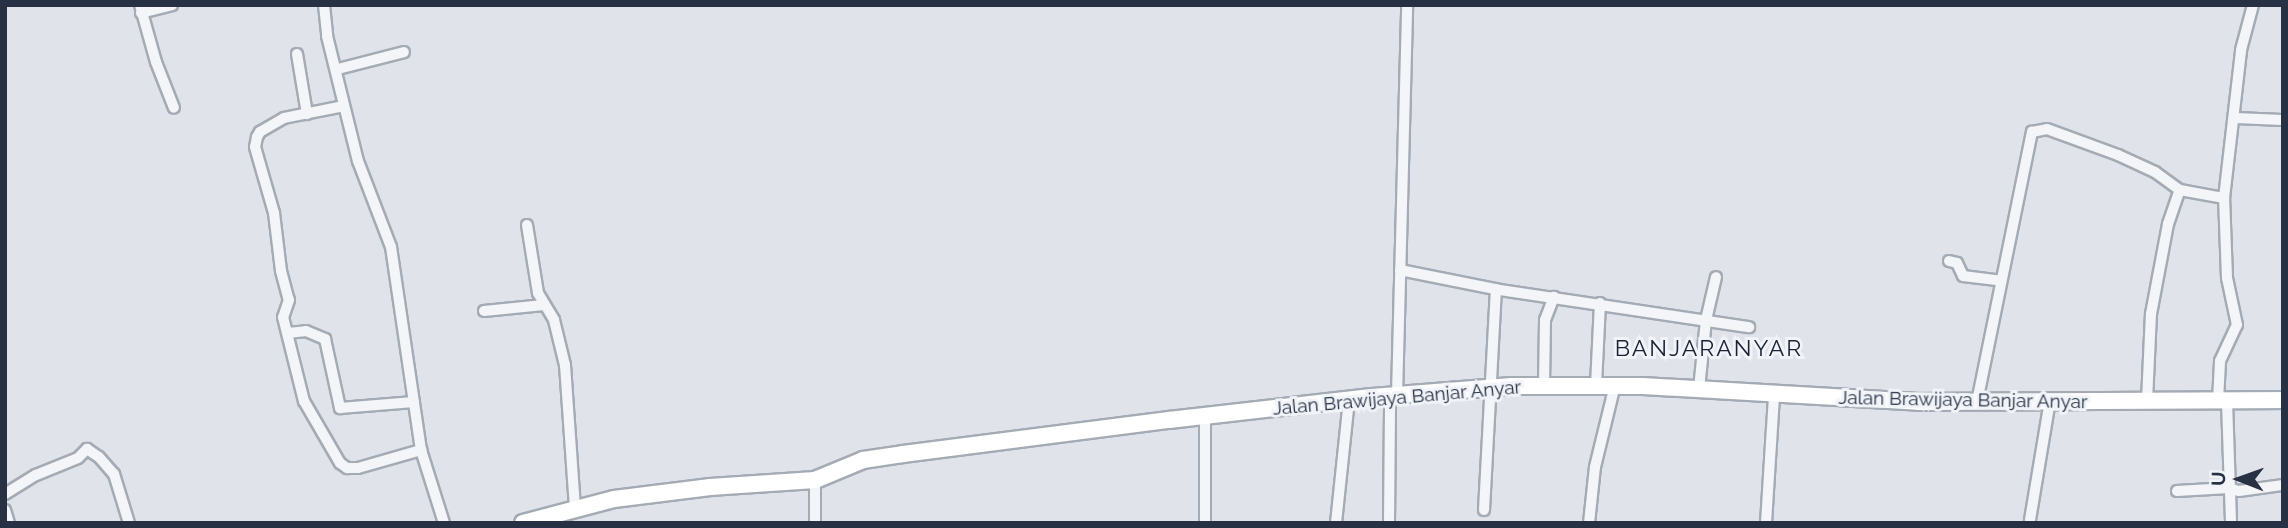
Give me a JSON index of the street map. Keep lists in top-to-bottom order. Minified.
{"streets":{"street":["Jalan Brawijaya Banjar Anyar"]},"districts":["BANJARANYAR"],"north":"left"}
